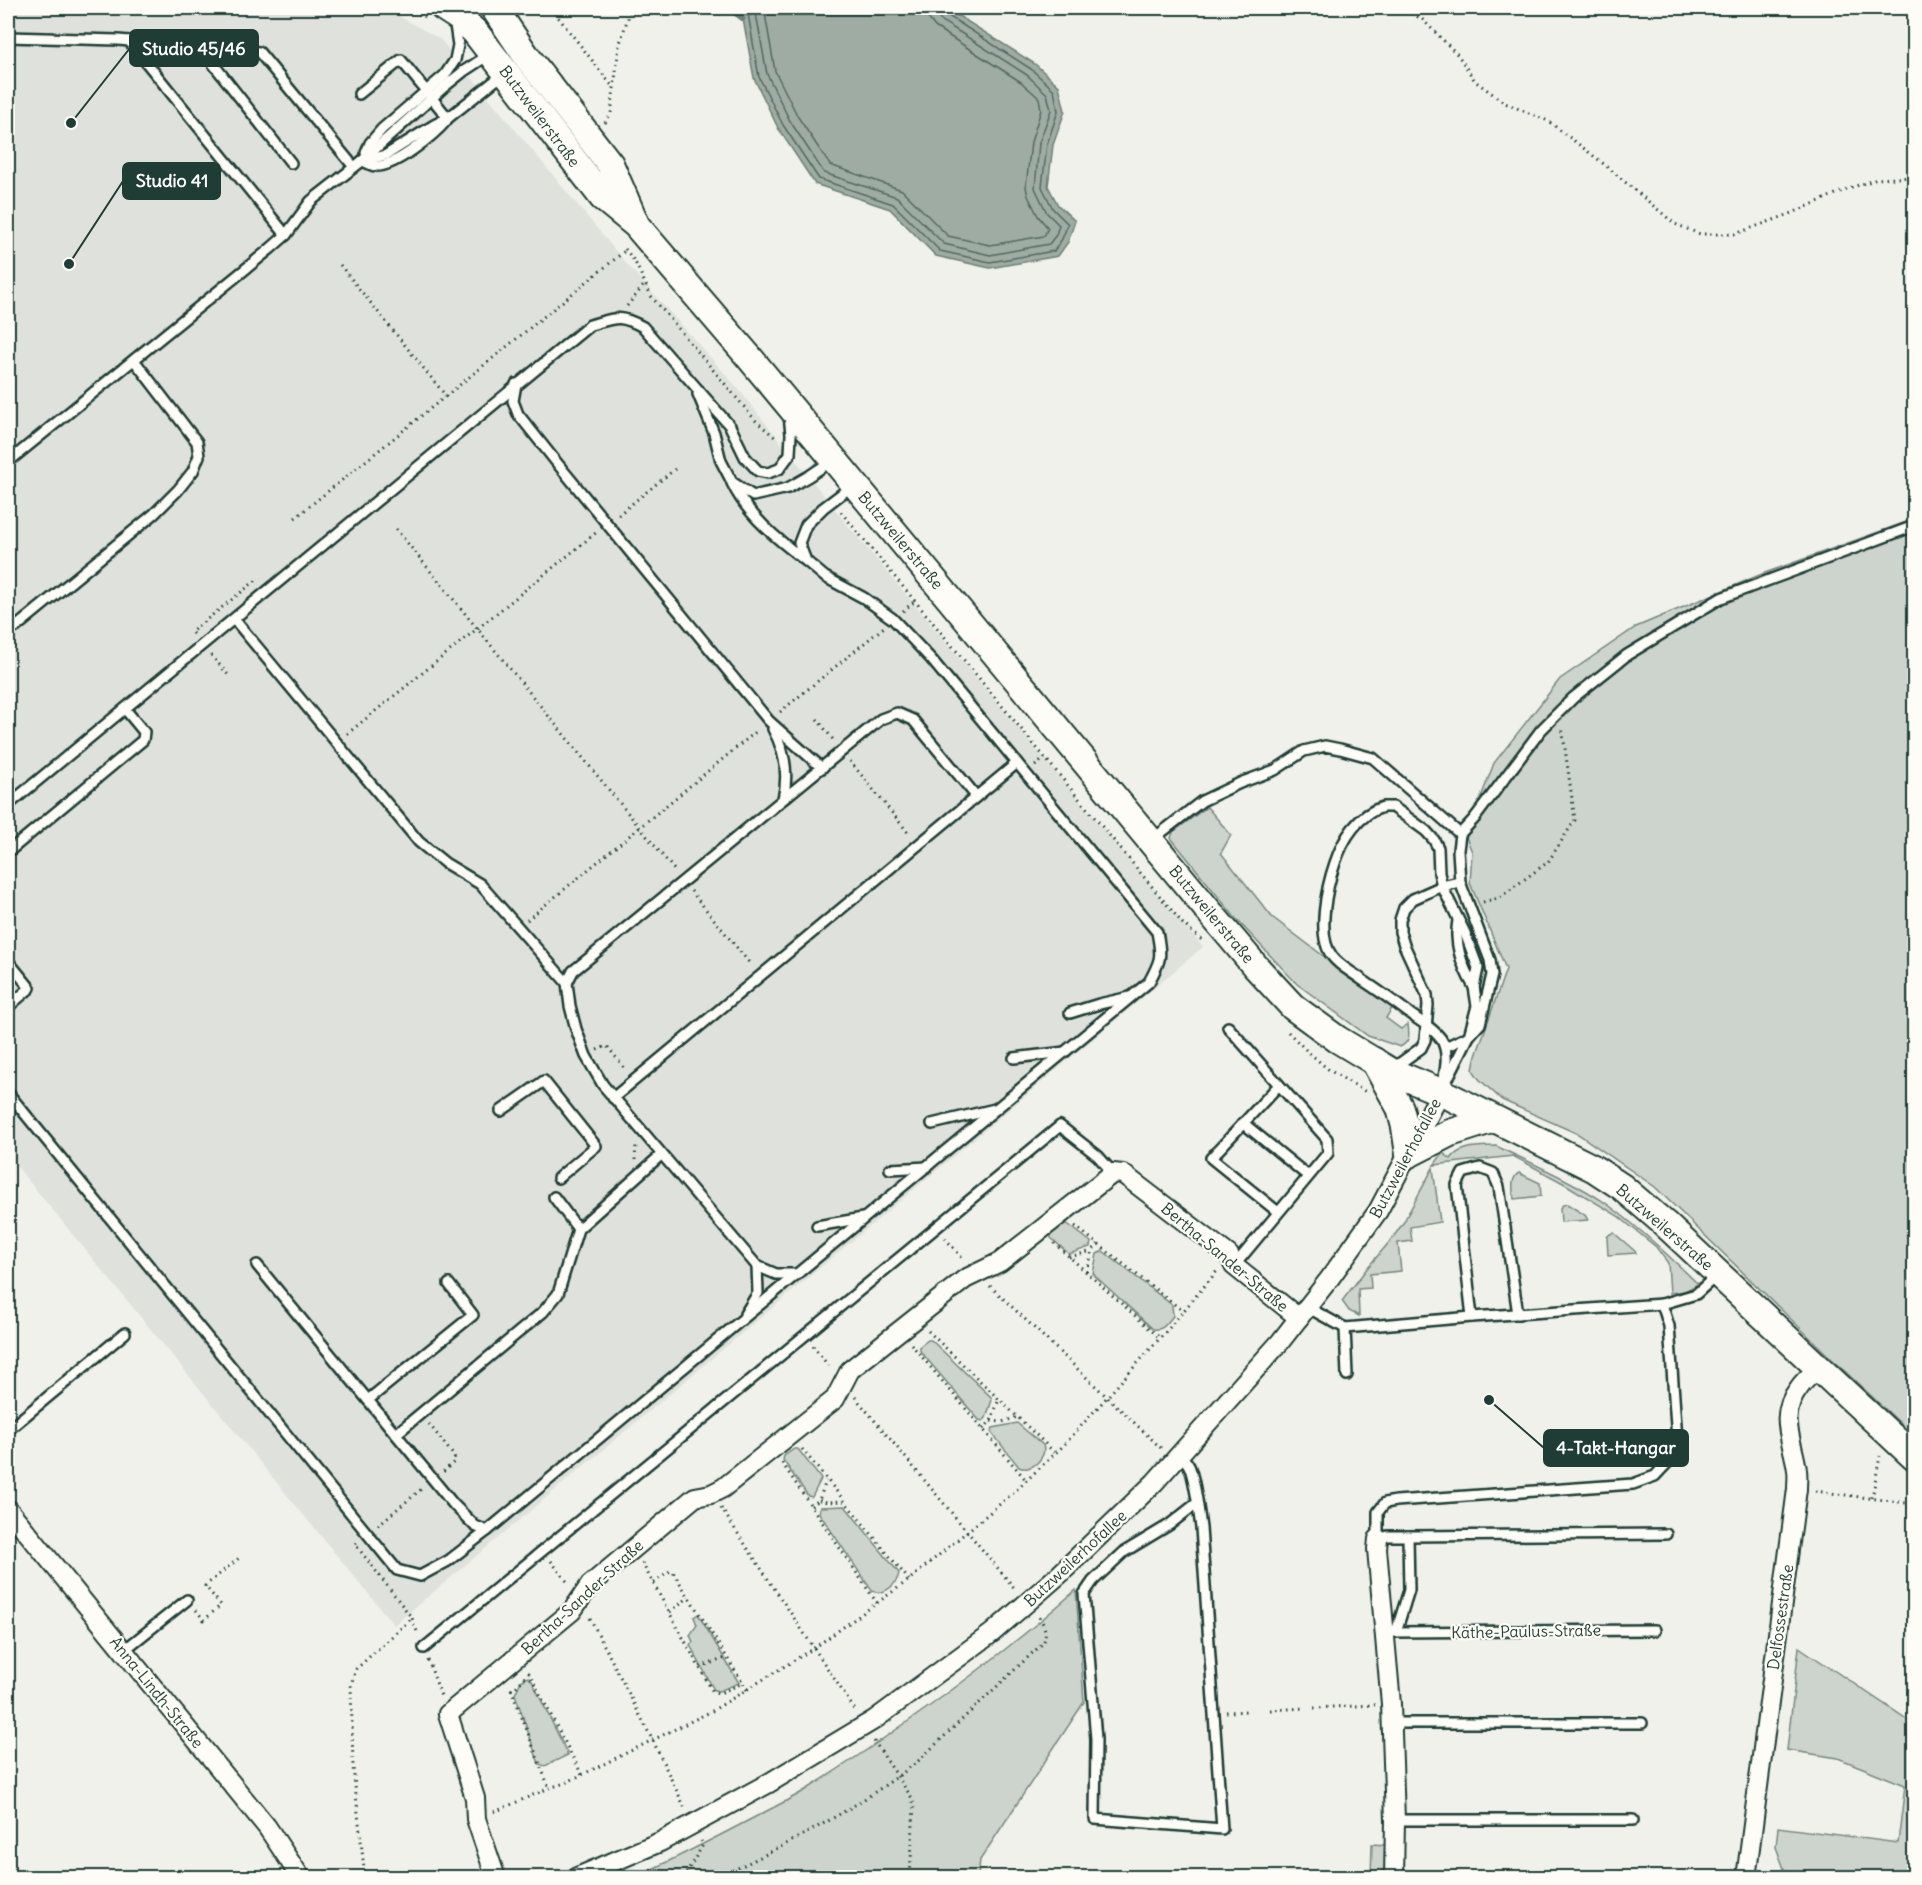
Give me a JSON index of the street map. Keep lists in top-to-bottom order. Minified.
{"streets":{"street":["Butzweilerstraße","Butzweilerhofallee","Bertha-Sander-Straße","Delfossestraße","Anna-Lindh-Straße"],"lane":["Käthe-Paulus-Straße"]},"crossings":[["Butzweilerstraße","Butzweilerhofallee"],["Butzweilerstraße","Delfossestraße"],["Butzweilerhofallee","Bertha-Sander-Straße"]],"places":["Studio 45/46","Studio 41","4-Takt-Hangar"]}
